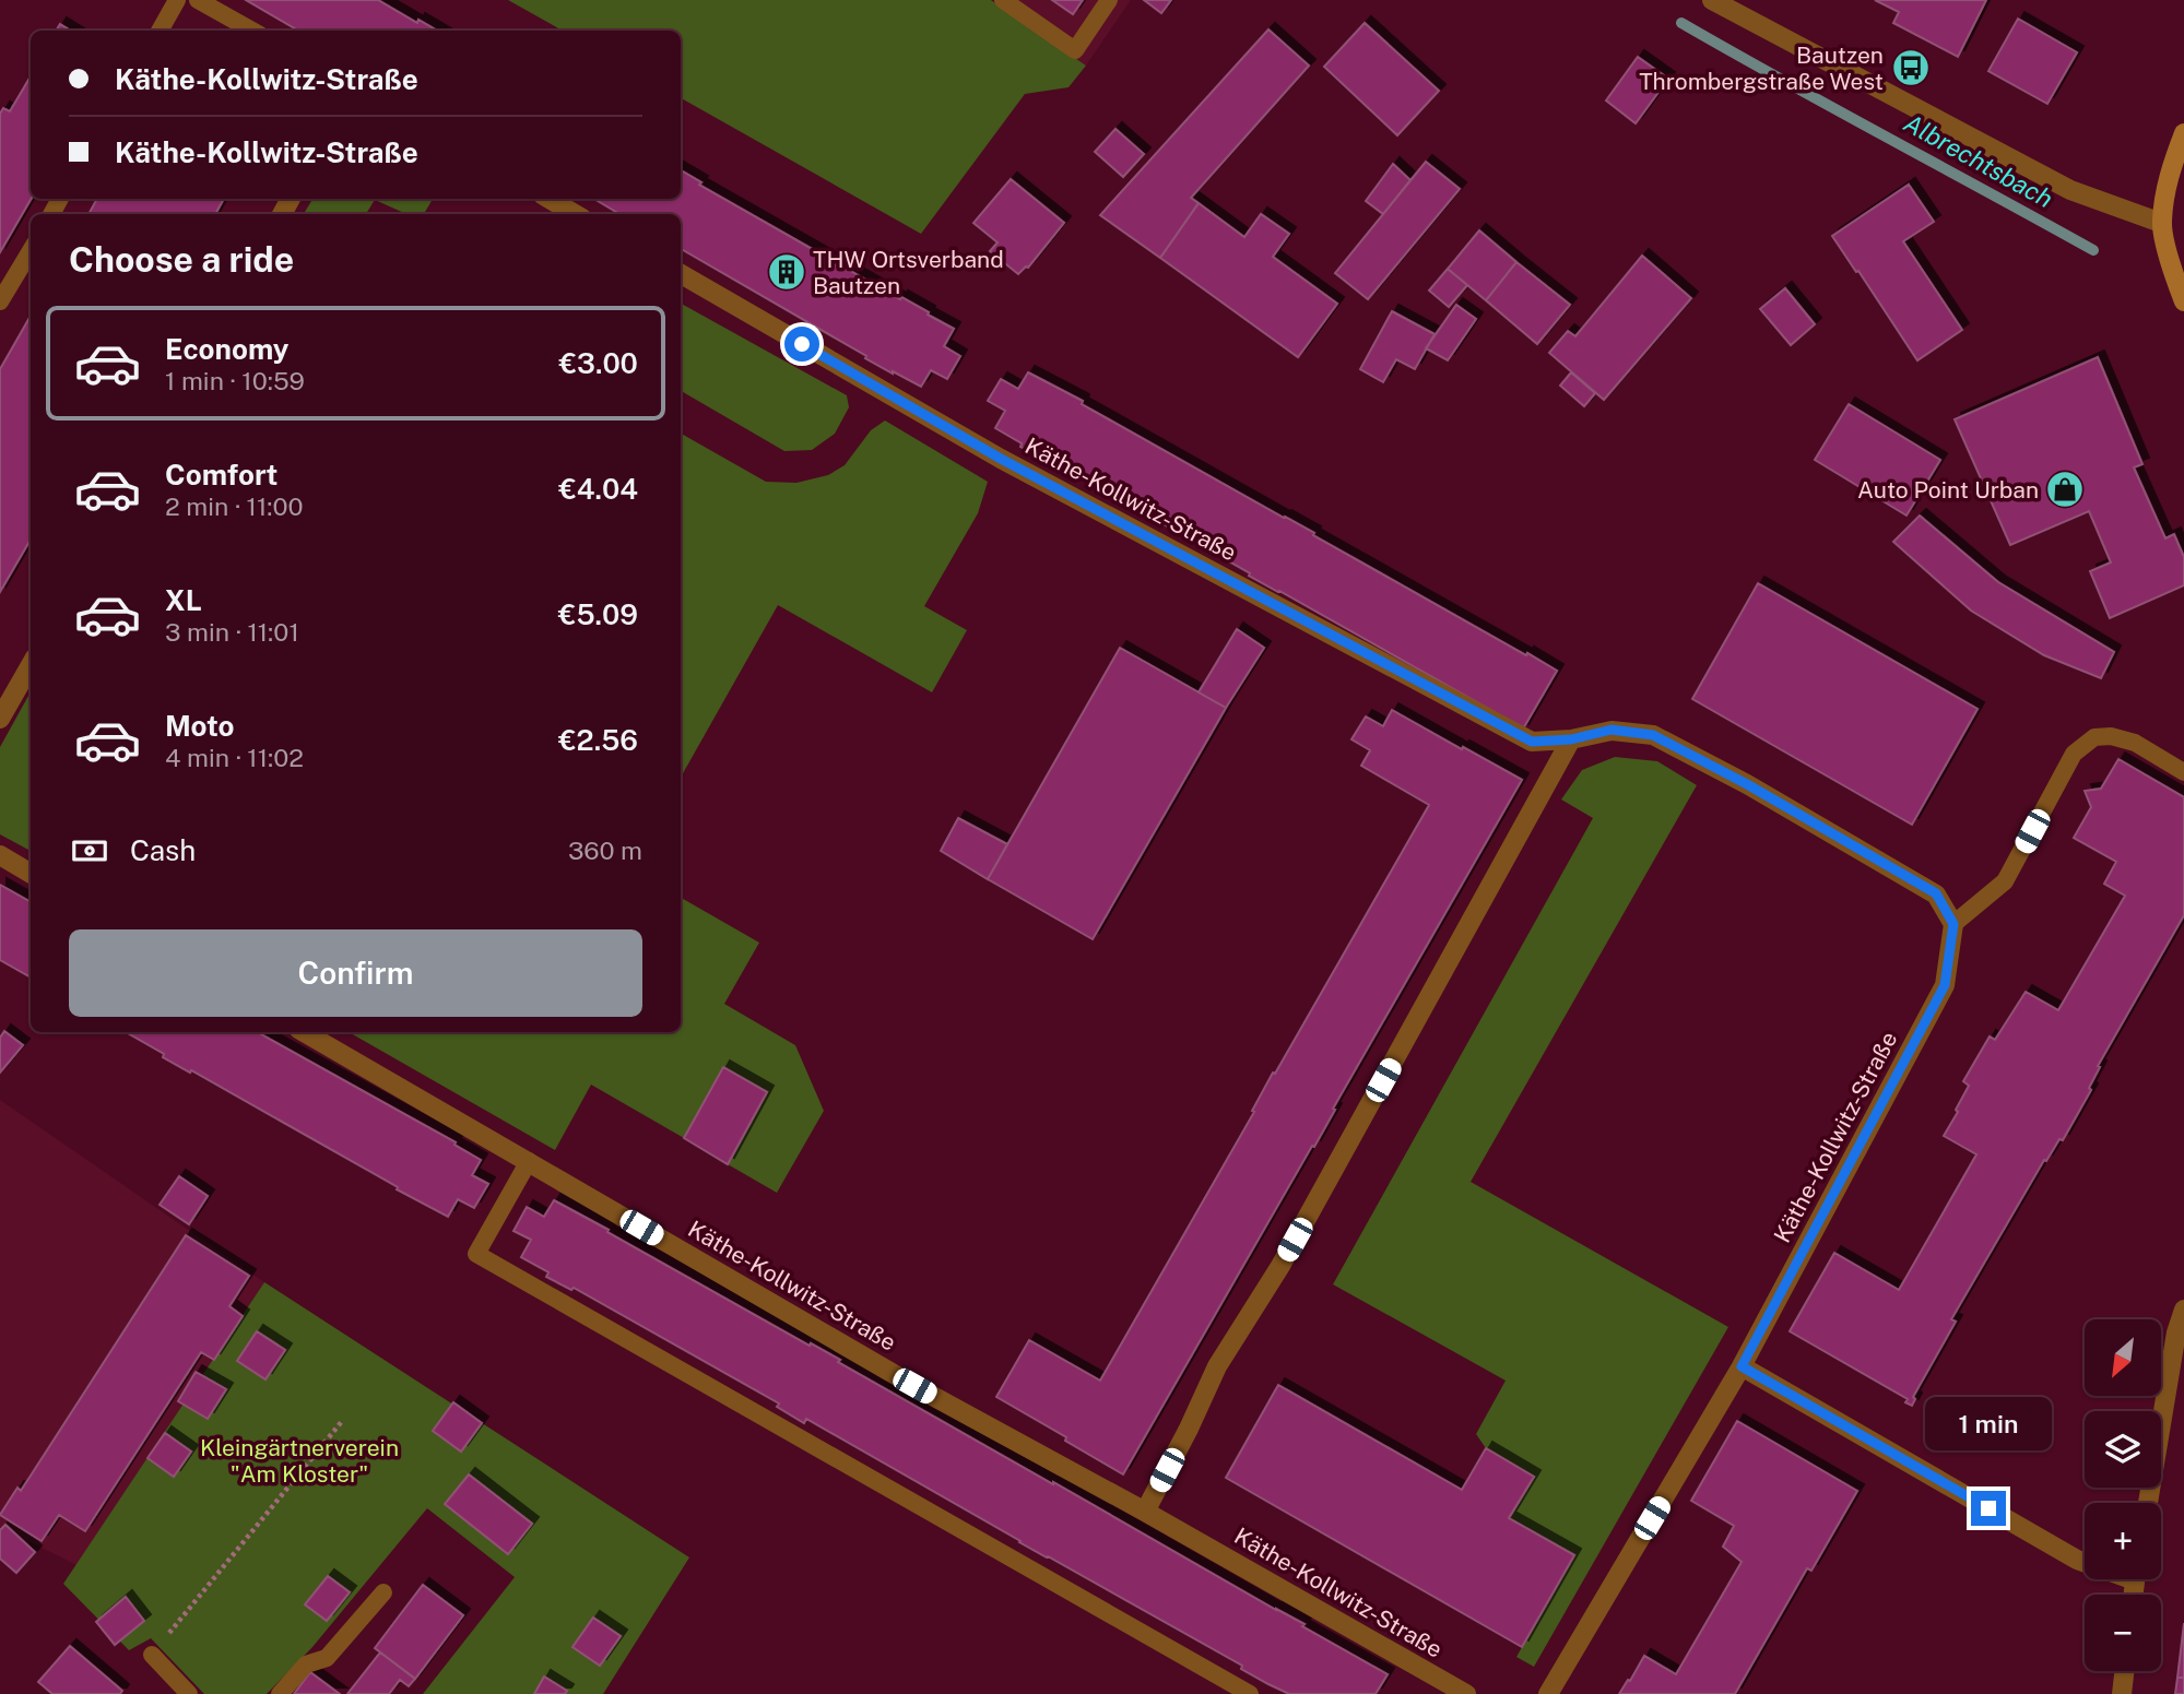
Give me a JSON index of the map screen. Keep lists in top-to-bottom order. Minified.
{"streets":{"street":["Käthe-Kollwitz-Straße"]},"water":["Albrechtsbach"],"parks":["Kleingärtnerverein \"Am Kloster\""],"places":{"bus stop":["Bautzen Thrombergstraße West"],"building":["THW Ortsverband Bautzen"],"shop":["Auto Point Urban"]},"north":"bottom left","page":{"banner":["Käthe-Kollwitz-Straße","Käthe-Kollwitz-Straße"],"heading":"Choose a ride","list":[{"name":"Economy","note":"1 min · 10:59","value":"€3.00"},{"name":"Comfort","note":"2 min · 11:00","value":"€4.04"},{"name":"XL","note":"3 min · 11:01","value":"€5.09"},{"name":"Moto","note":"4 min · 11:02","value":"€2.56"}],"pay":["Cash","360 m"],"buttons":"Confirm","map_buttons":["+","−"],"bubble":"1 min"}}
